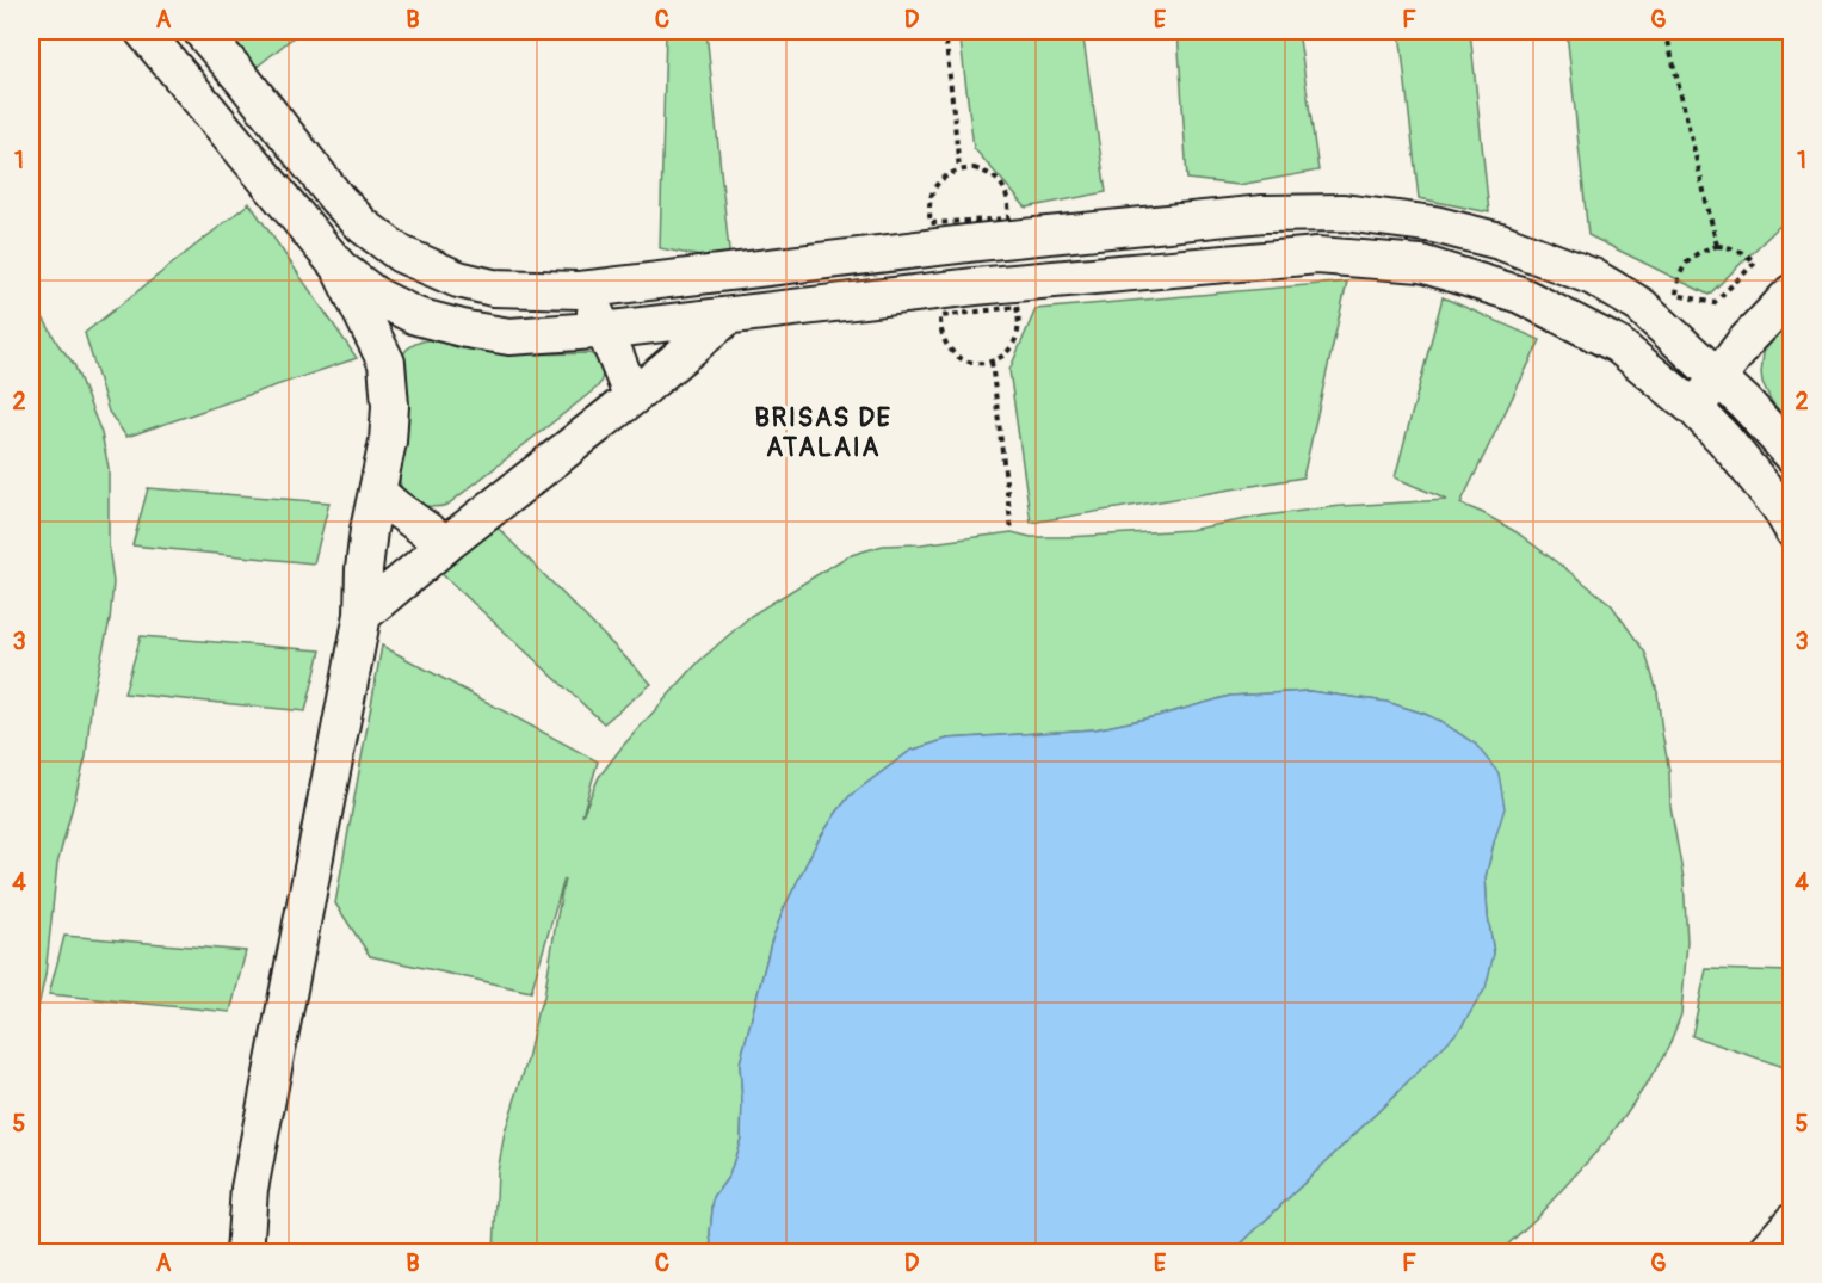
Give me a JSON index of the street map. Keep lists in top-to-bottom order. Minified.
{"districts":["BRISAS DE ATALAIA"],"grid":{"columns":["A","B","C","D","E","F","G"],"rows":["1","2","3","4","5"]}}
